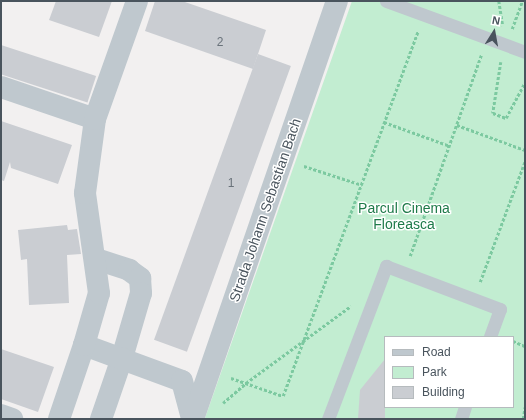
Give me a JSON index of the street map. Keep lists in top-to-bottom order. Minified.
{"streets":{"street":["Strada Johann Sebastian Bach"]},"parks":["Parcul Cinema Floreasca"],"house_numbers":["2","1"],"legend":["Road","Park","Building"],"north":"top"}
